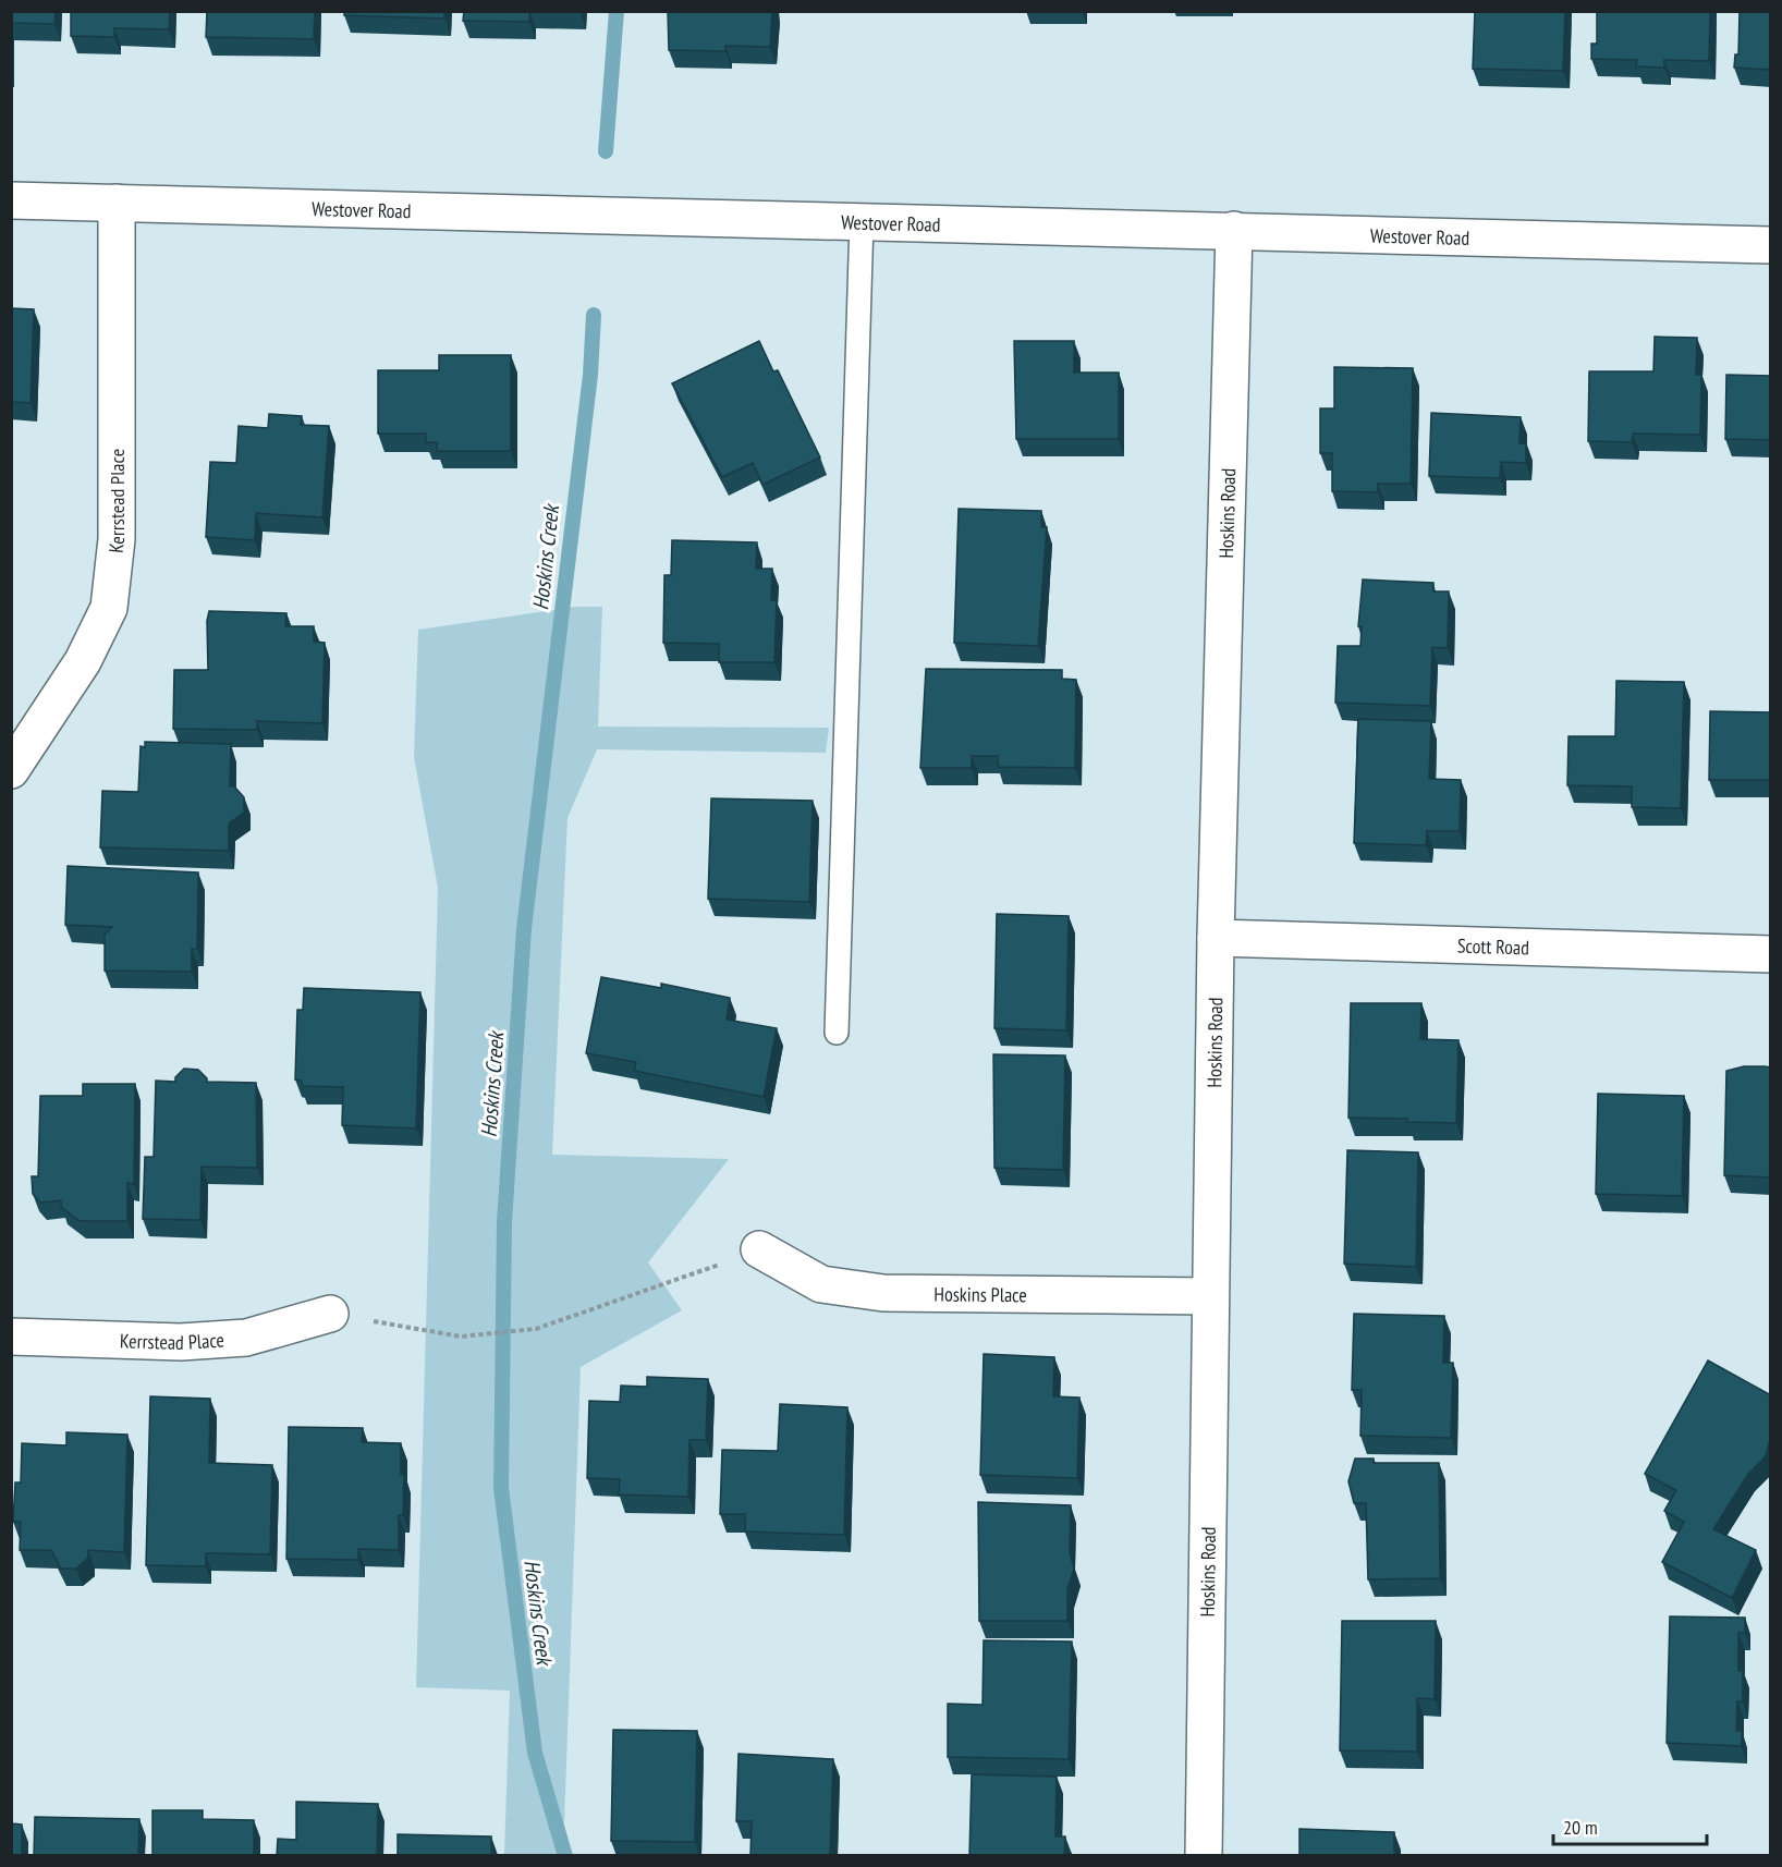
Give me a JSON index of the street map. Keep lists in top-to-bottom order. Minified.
{"streets":{"street":["Westover Road","Kerrstead Place","Hoskins Road","Scott Road","Hoskins Place"]},"crossings":[["Westover Road","Kerrstead Place"],["Westover Road","Hoskins Road"],["Hoskins Road","Scott Road"],["Hoskins Road","Hoskins Place"]],"water":["Hoskins Creek"],"scale_bar":"20 m"}
